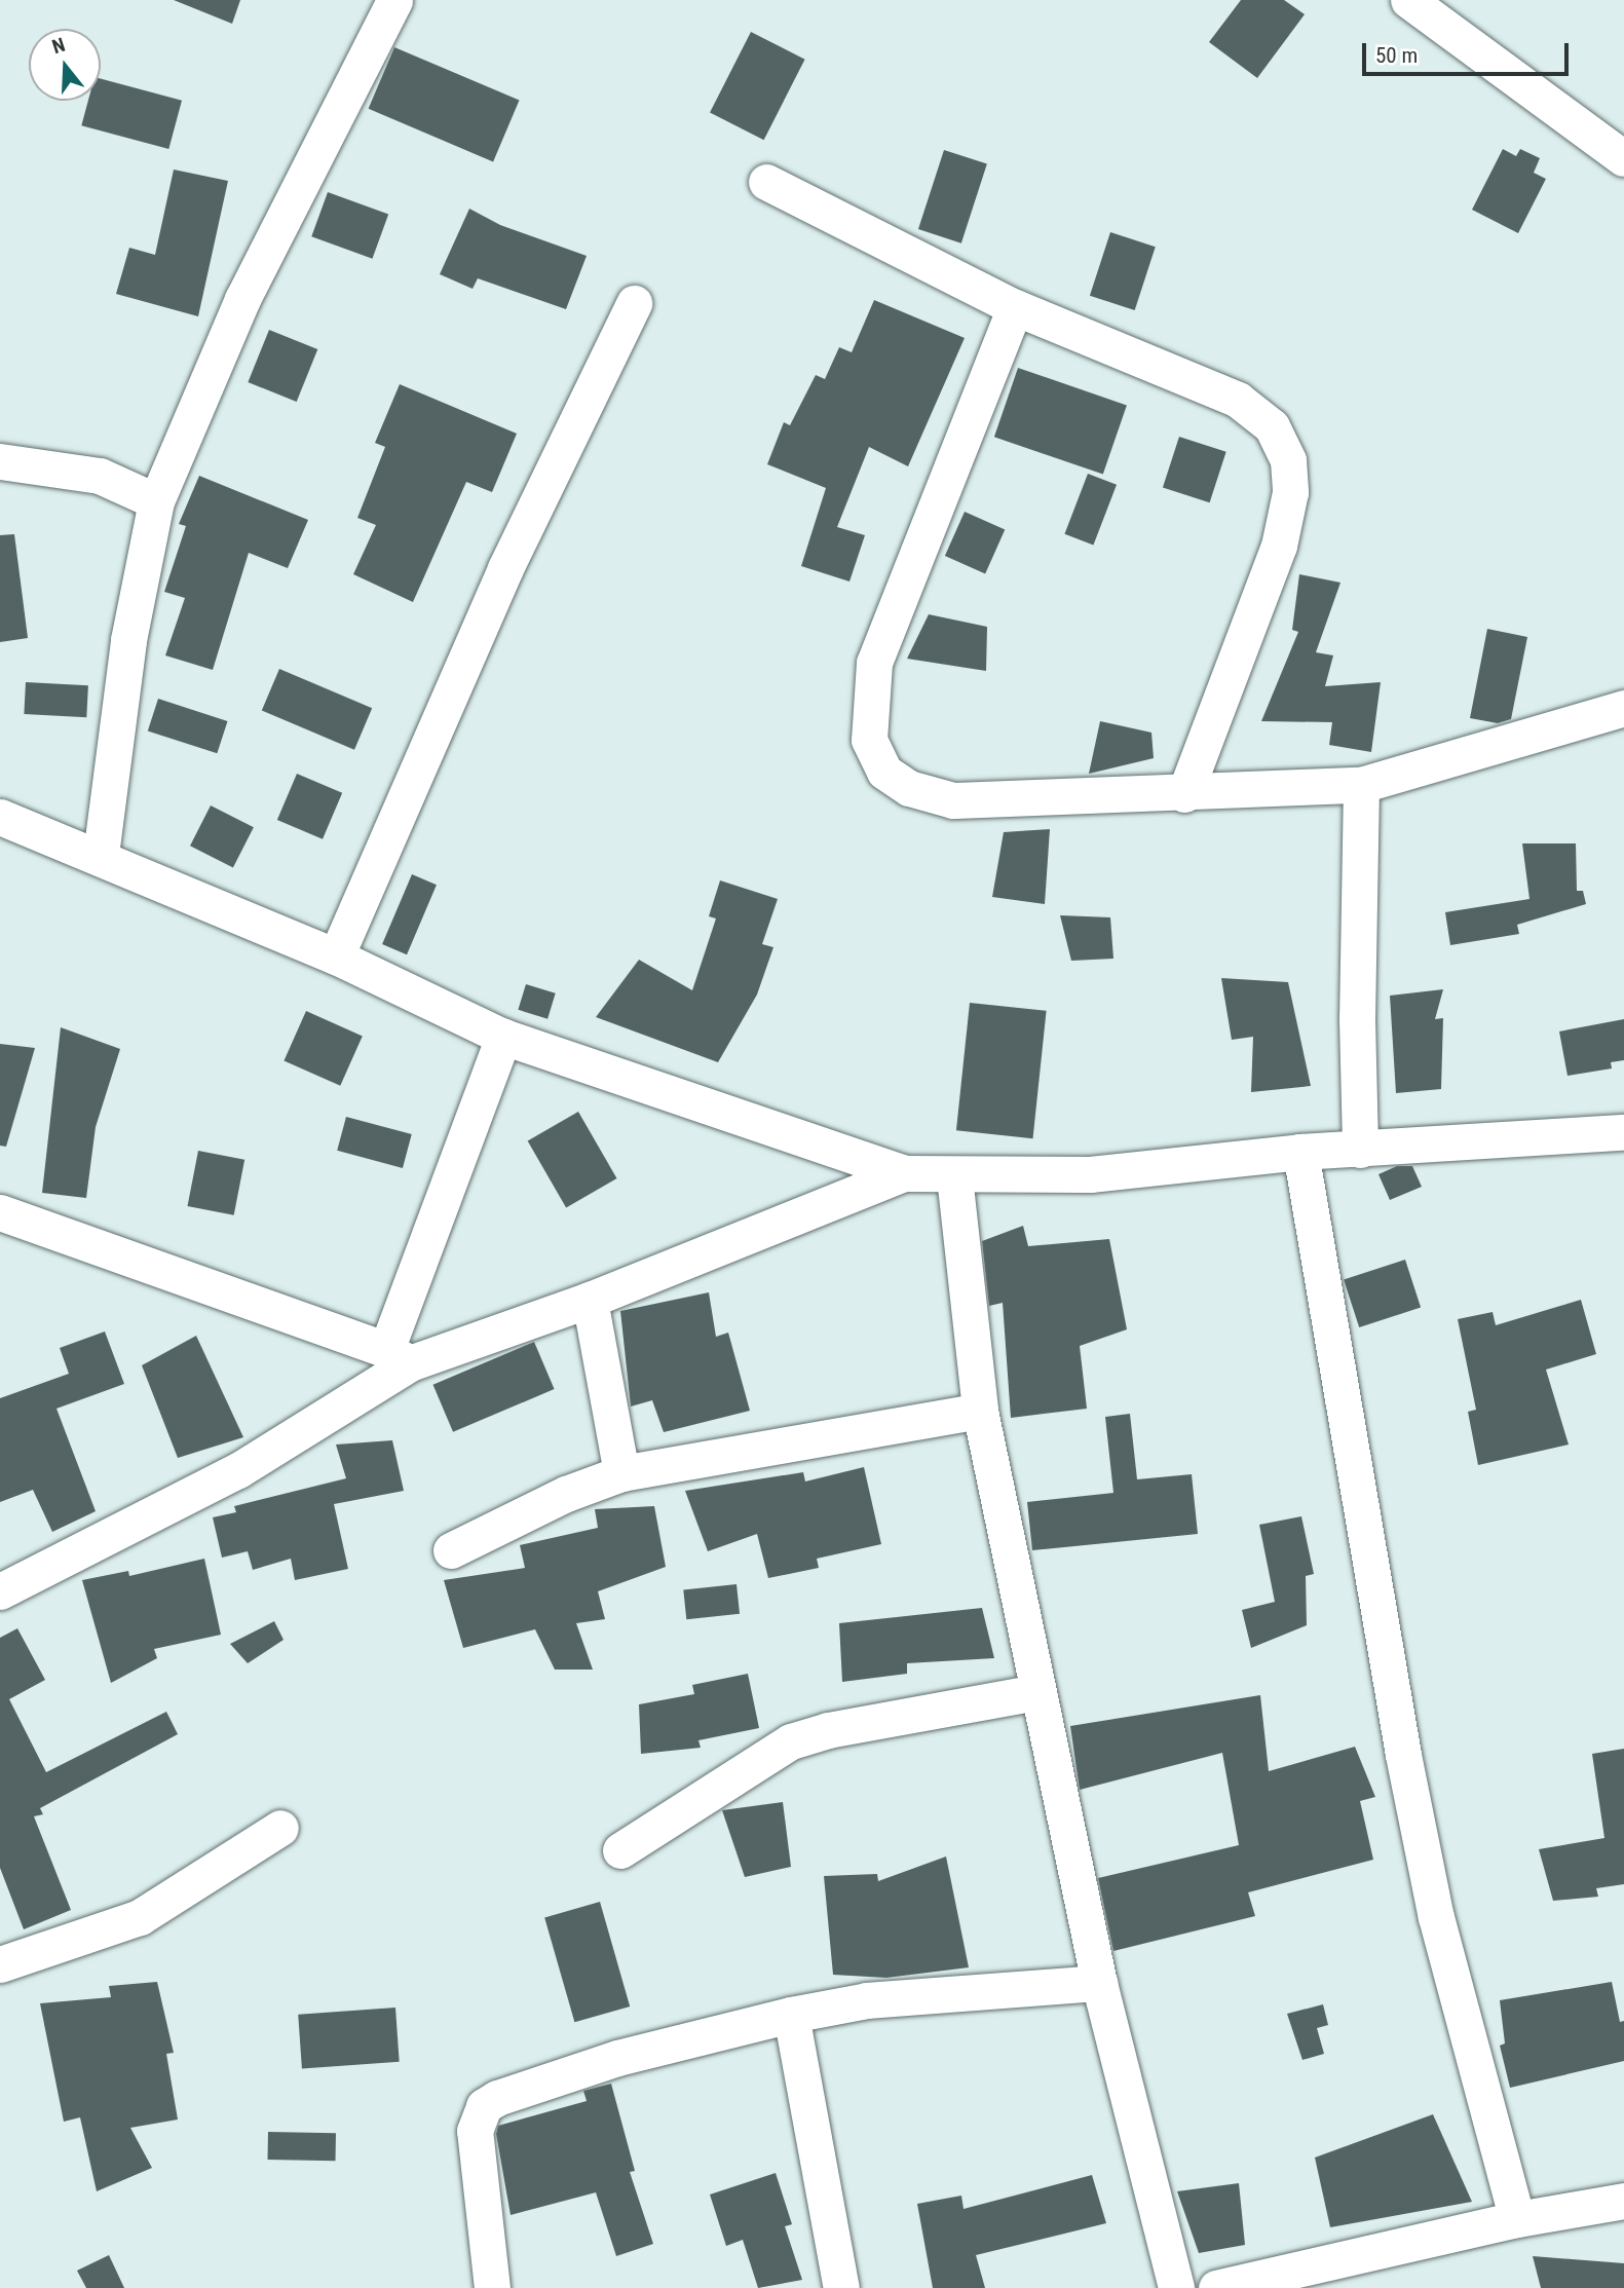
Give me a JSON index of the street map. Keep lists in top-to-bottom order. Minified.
{"scale_bar":"50 m","north":"top"}
